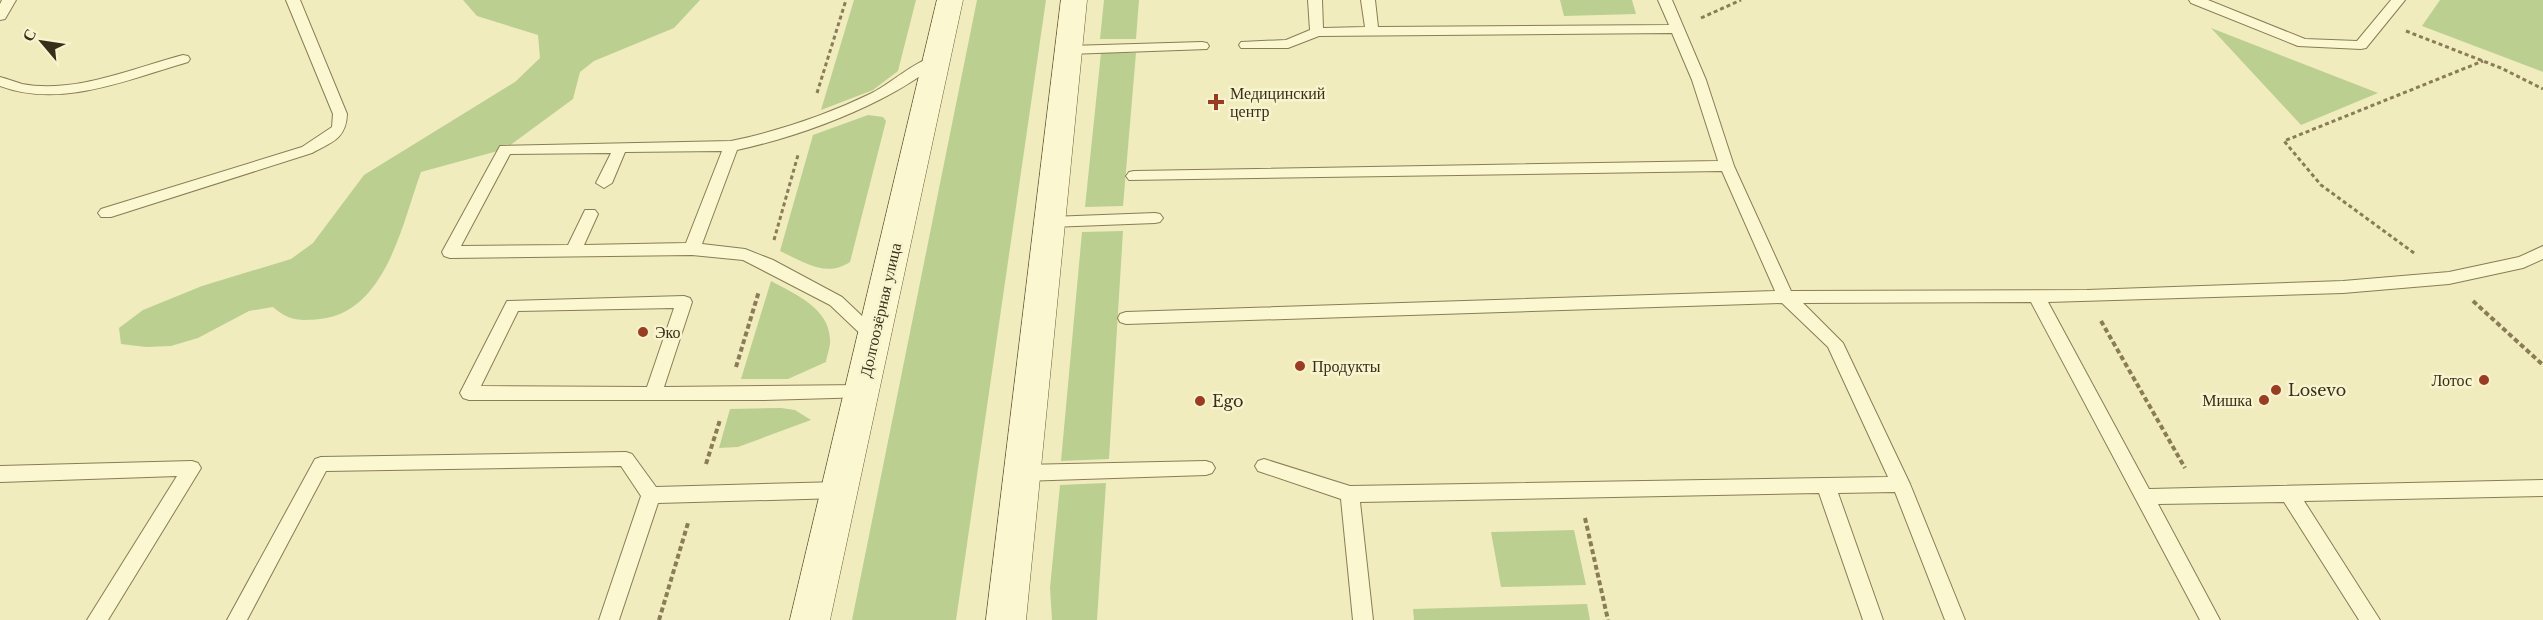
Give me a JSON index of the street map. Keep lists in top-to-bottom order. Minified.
{"streets":{"main road":["Долгоозёрная улица"]},"places":{"health":["Медицинский центр"],"other":["Эко","Продукты","Лотос","Losevo","Мишка","Ego"]},"north":"top left"}
